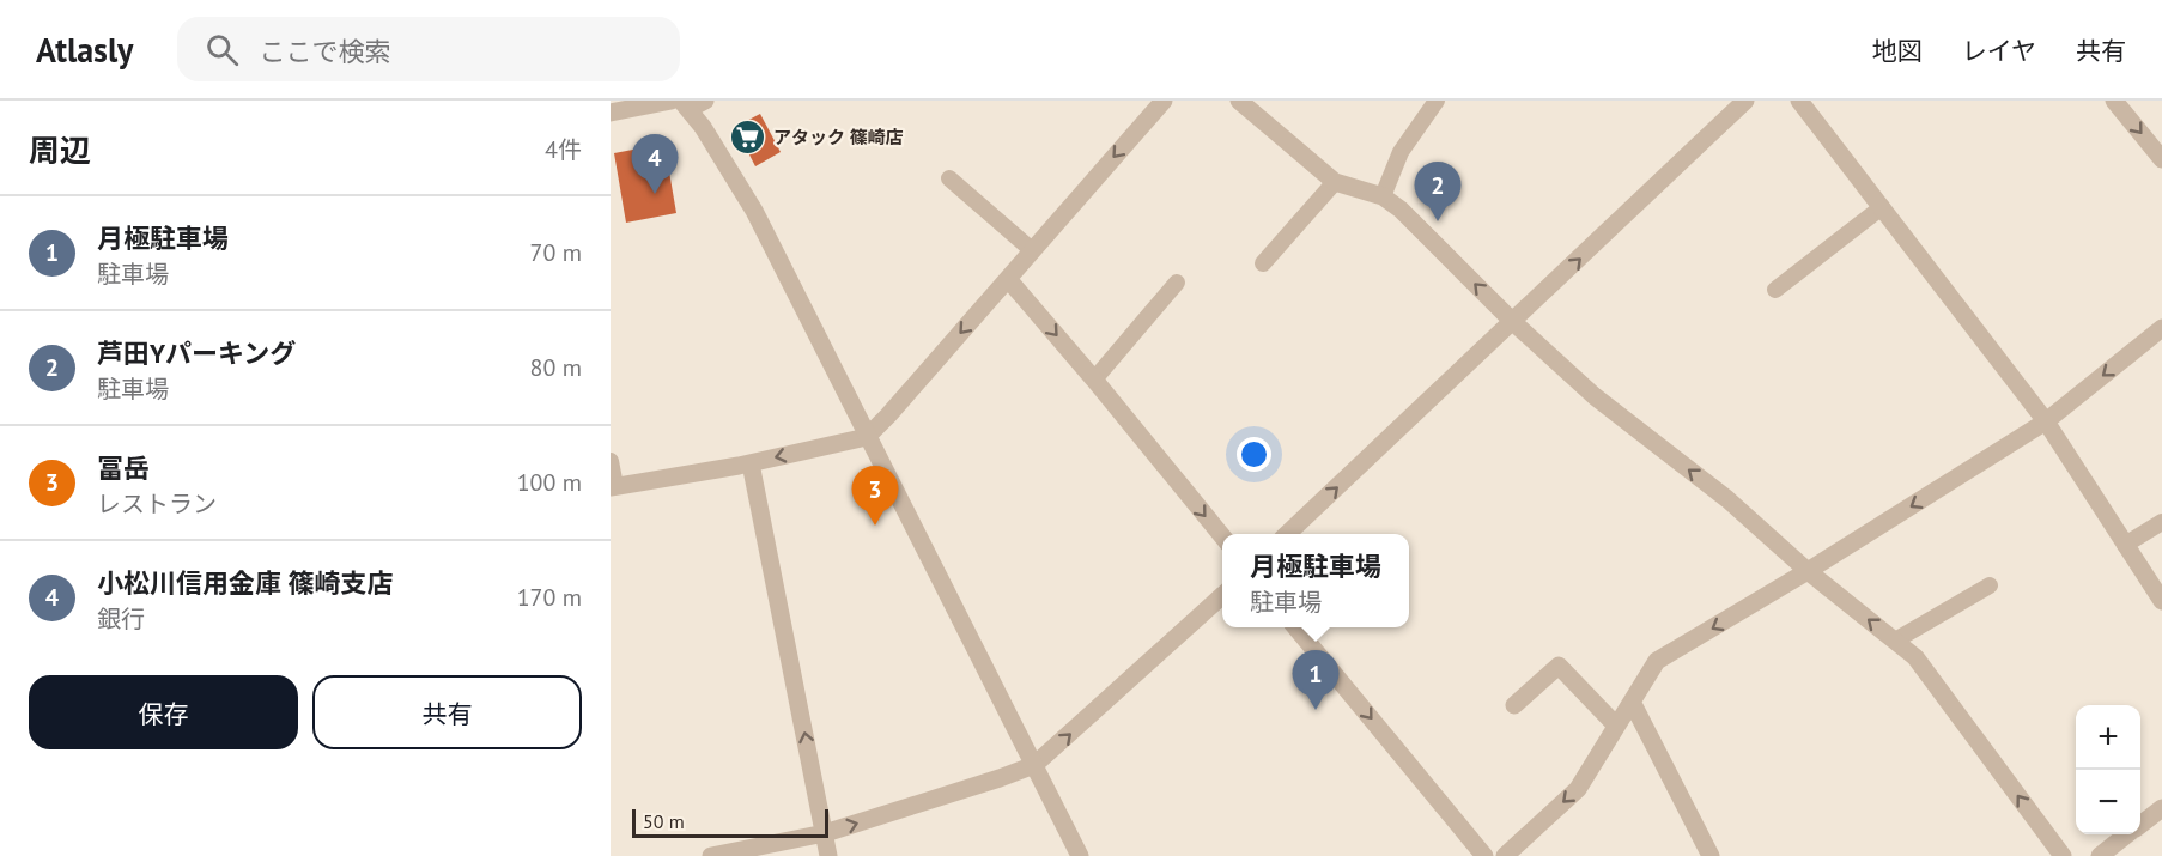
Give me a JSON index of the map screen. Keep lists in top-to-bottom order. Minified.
{"places":{"supermarket":["アタック 篠崎店"]},"scale_bar":"50 m","page":{"header":"Atlasly","search":"ここで検索","nav":["地図","レイヤ","共有"],"heading":["周辺","4件"],"pins":["4","2","3","1"],"list":[{"mark":"1","name":"月極駐車場","note":"駐車場","value":"70 m"},{"mark":"2","name":"芦田Yパーキング","note":"駐車場","value":"80 m"},{"mark":"3","name":"冨岳","note":"レストラン","value":"100 m"},{"mark":"4","name":"小松川信用金庫 篠崎支店","note":"銀行","value":"170 m"}],"popup":["月極駐車場","駐車場"],"buttons":["保存","共有"],"map_buttons":["+","−"],"scale":"50 m"}}
